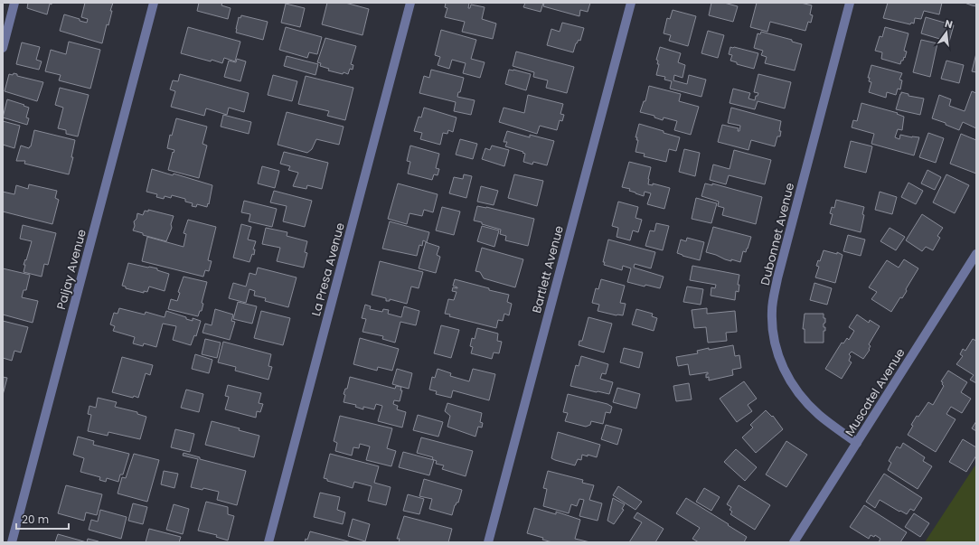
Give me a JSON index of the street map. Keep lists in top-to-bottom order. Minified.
{"streets":{"street":["Dubonnet Avenue","Paljay Avenue","La Presa Avenue","Bartlett Avenue","Muscatel Avenue"]},"crossings":[["Dubonnet Avenue","Muscatel Avenue"]],"scale_bar":"20 m","north":"top"}
